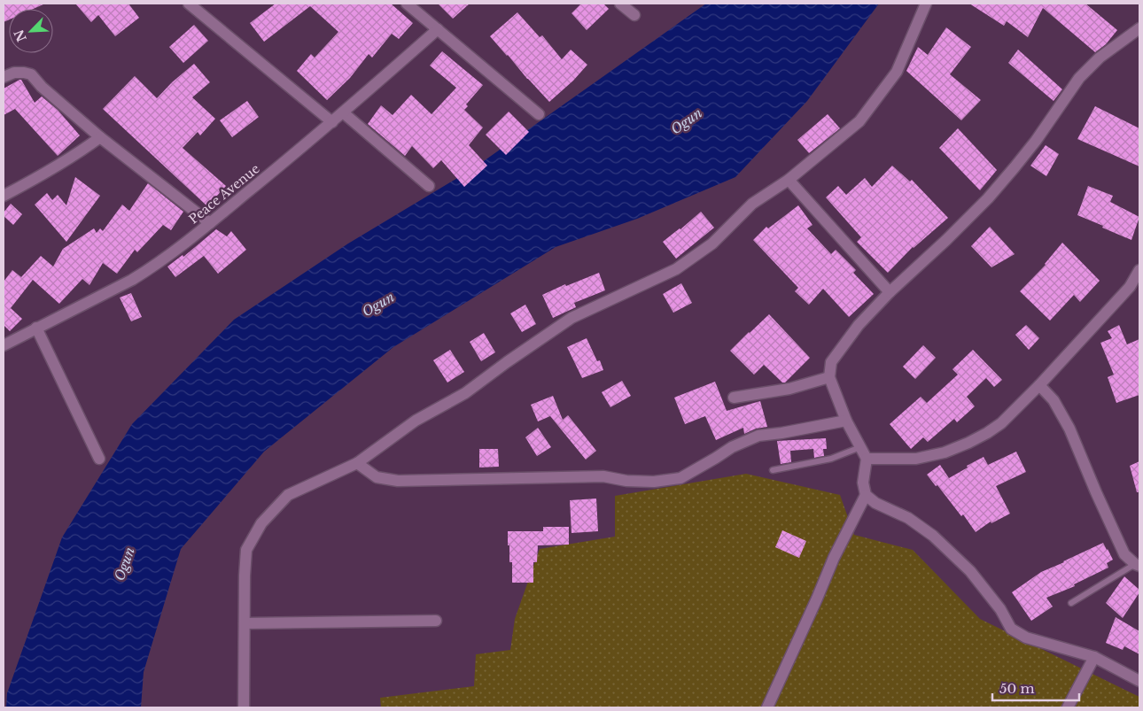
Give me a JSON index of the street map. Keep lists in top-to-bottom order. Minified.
{"streets":{"street":["Peace Avenue"]},"water":["Ogun"],"scale_bar":"50 m","north":"bottom left"}
